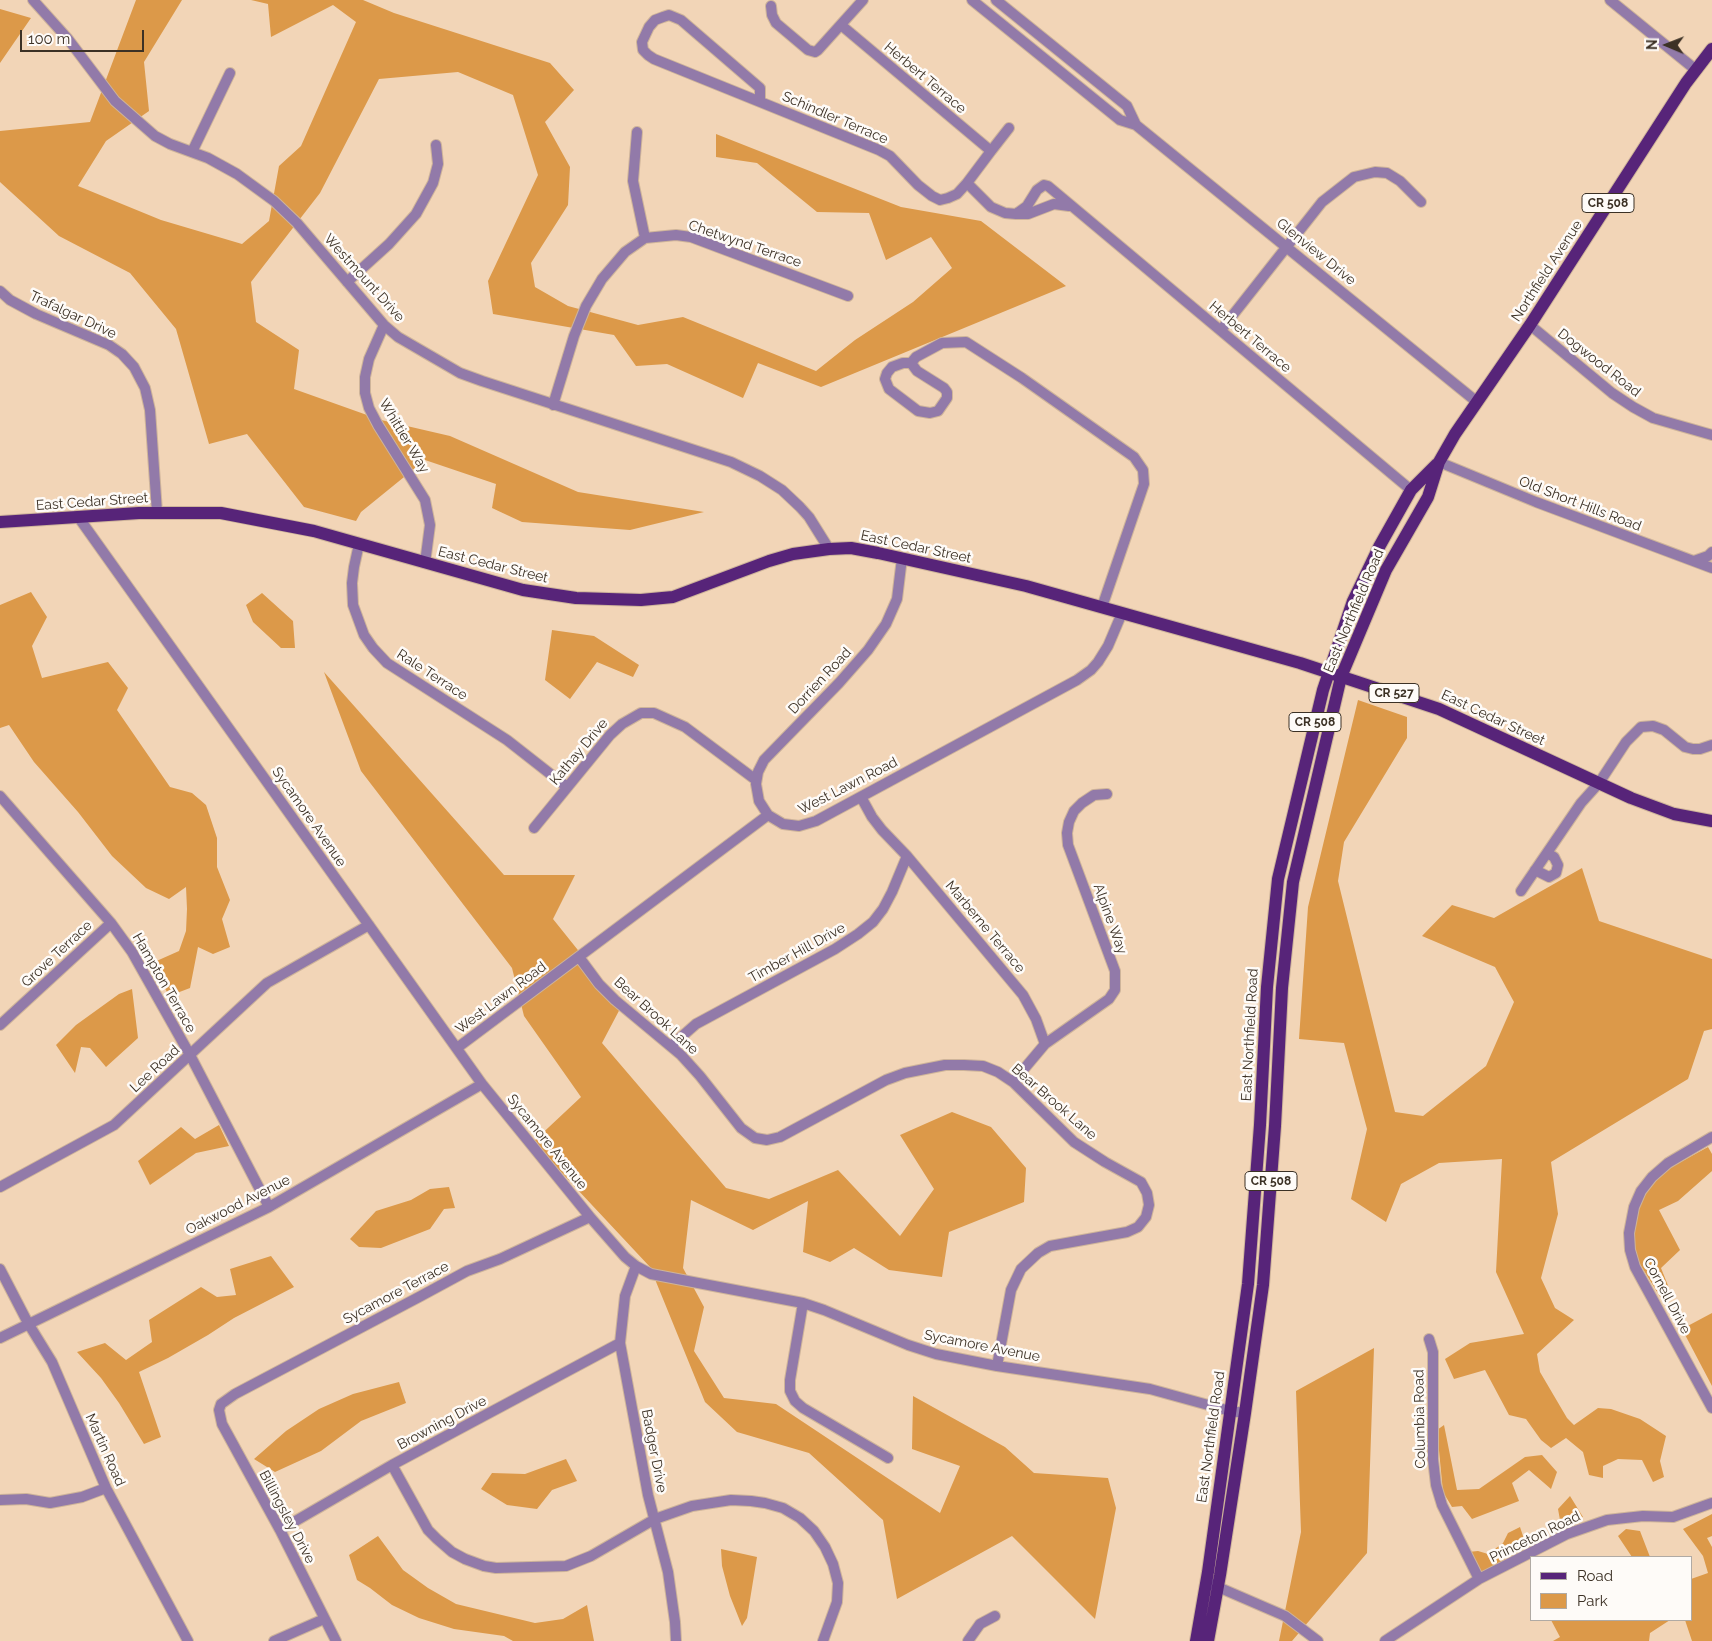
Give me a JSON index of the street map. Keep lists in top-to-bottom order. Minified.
{"streets":{"main road":["CR 508","Northfield Avenue","East Cedar Street","East Northfield Road","CR 527"],"street":["Herbert Terrace","Schindler Terrace","Chetwynd Terrace","Glenview Drive","Westmount Drive","Trafalgar Drive","Dogwood Road","Whittier Way","Old Short Hills Road","Rale Terrace","Dorrien Road","Kathay Drive","West Lawn Road","Sycamore Avenue","Alpine Way","Marberne Terrace","Timber Hill Drive","Grove Terrace","Hampton Terrace","Bear Brook Lane","Lee Road","Oakwood Avenue","Sycamore Terrace","Cornell Drive","Columbia Road","Browning Drive","Martin Road","Badger Drive","Billingsley Drive","Princeton Road"]},"crossings":[["Herbert Terrace","East Northfield Road"],["Glenview Drive","Northfield Avenue"],["Northfield Avenue","Dogwood Road"],["Northfield Avenue","East Northfield Road"],["Westmount Drive","Whittier Way"],["Westmount Drive","East Cedar Street"],["Trafalgar Drive","East Cedar Street"],["Whittier Way","East Cedar Street"],["East Cedar Street","East Northfield Road"],["East Cedar Street","Rale Terrace"],["East Cedar Street","Dorrien Road"],["East Cedar Street","West Lawn Road"],["East Cedar Street","Sycamore Avenue"],["Old Short Hills Road","East Northfield Road"],["East Northfield Road","Sycamore Avenue"],["Rale Terrace","Kathay Drive"],["Dorrien Road","Kathay Drive"],["West Lawn Road","Sycamore Avenue"],["West Lawn Road","Marberne Terrace"],["West Lawn Road","Bear Brook Lane"],["Sycamore Avenue","Bear Brook Lane"],["Sycamore Avenue","Lee Road"],["Sycamore Avenue","Oakwood Avenue"],["Sycamore Avenue","Sycamore Terrace"],["Sycamore Avenue","Badger Drive"],["Alpine Way","Marberne Terrace"],["Marberne Terrace","Timber Hill Drive"],["Timber Hill Drive","Bear Brook Lane"],["Grove Terrace","Hampton Terrace"],["Hampton Terrace","Lee Road"],["Hampton Terrace","Oakwood Avenue"],["Oakwood Avenue","Martin Road"],["Sycamore Terrace","Billingsley Drive"],["Columbia Road","Princeton Road"],["Browning Drive","Badger Drive"],["Browning Drive","Billingsley Drive"]],"legend":["Road","Park"],"scale_bar":"100 m","north":"left"}
